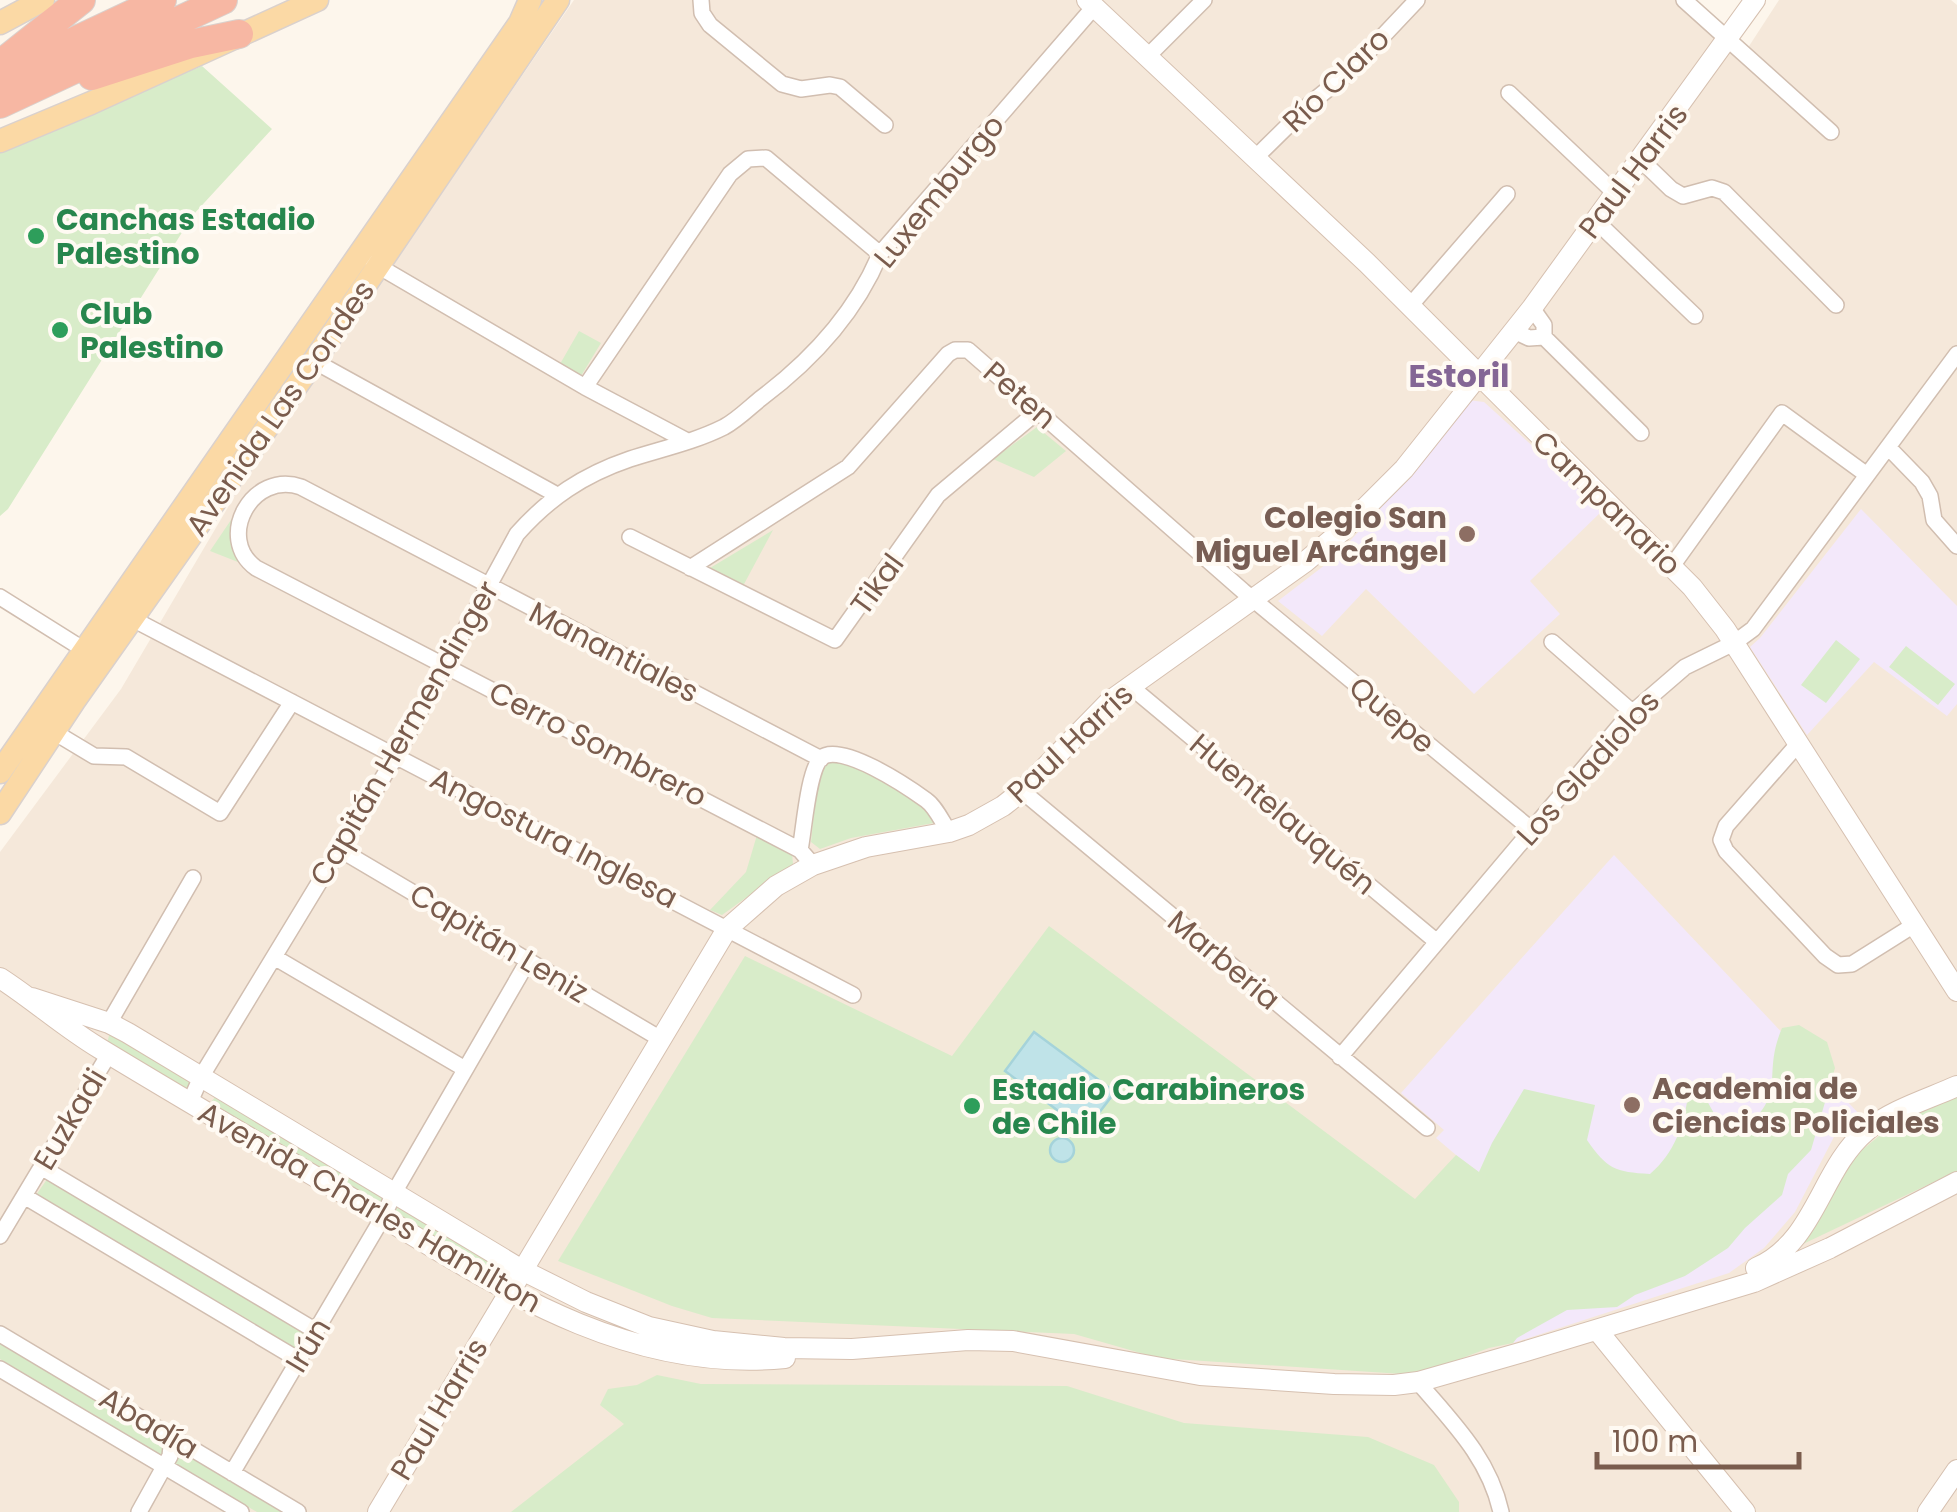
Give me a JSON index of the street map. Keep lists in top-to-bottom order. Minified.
{"streets":{"main road":["Avenida Las Condes"],"street":["Río Claro","Paul Harris","Luxemburgo","Peten","Campanario","Tikal","Manantiales","Quepe","Capitán Hermendinger","Cerro Sombrero","Los Gladiolos","Huentelauquén","Angostura Inglesa","Capitán Leniz","Marberia","Euzkadi","Avenida Charles Hamilton","Irún","Abadía"]},"crossings":[["Río Claro","Campanario"],["Paul Harris","Peten"],["Paul Harris","Campanario"],["Paul Harris","Manantiales"],["Paul Harris","Quepe"],["Paul Harris","Cerro Sombrero"],["Paul Harris","Huentelauquén"],["Paul Harris","Angostura Inglesa"],["Paul Harris","Capitán Leniz"],["Paul Harris","Marberia"],["Paul Harris","Avenida Charles Hamilton"],["Luxemburgo","Campanario"],["Luxemburgo","Capitán Hermendinger"],["Peten","Tikal"],["Peten","Quepe"],["Avenida Las Condes","Angostura Inglesa"],["Campanario","Los Gladiolos"],["Manantiales","Capitán Hermendinger"],["Manantiales","Cerro Sombrero"],["Quepe","Los Gladiolos"],["Capitán Hermendinger","Cerro Sombrero"],["Capitán Hermendinger","Angostura Inglesa"],["Capitán Hermendinger","Capitán Leniz"],["Capitán Hermendinger","Avenida Charles Hamilton"],["Los Gladiolos","Huentelauquén"],["Los Gladiolos","Marberia"],["Capitán Leniz","Irún"],["Euzkadi","Avenida Charles Hamilton"],["Avenida Charles Hamilton","Irún"],["Irún","Abadía"]],"districts":["Estoril"],"places":["Canchas Estadio Palestino","Club Palestino","Colegio San Miguel Arcángel","Academia de Ciencias Policiales","Estadio Carabineros de Chile"],"scale_bar":"100 m"}
